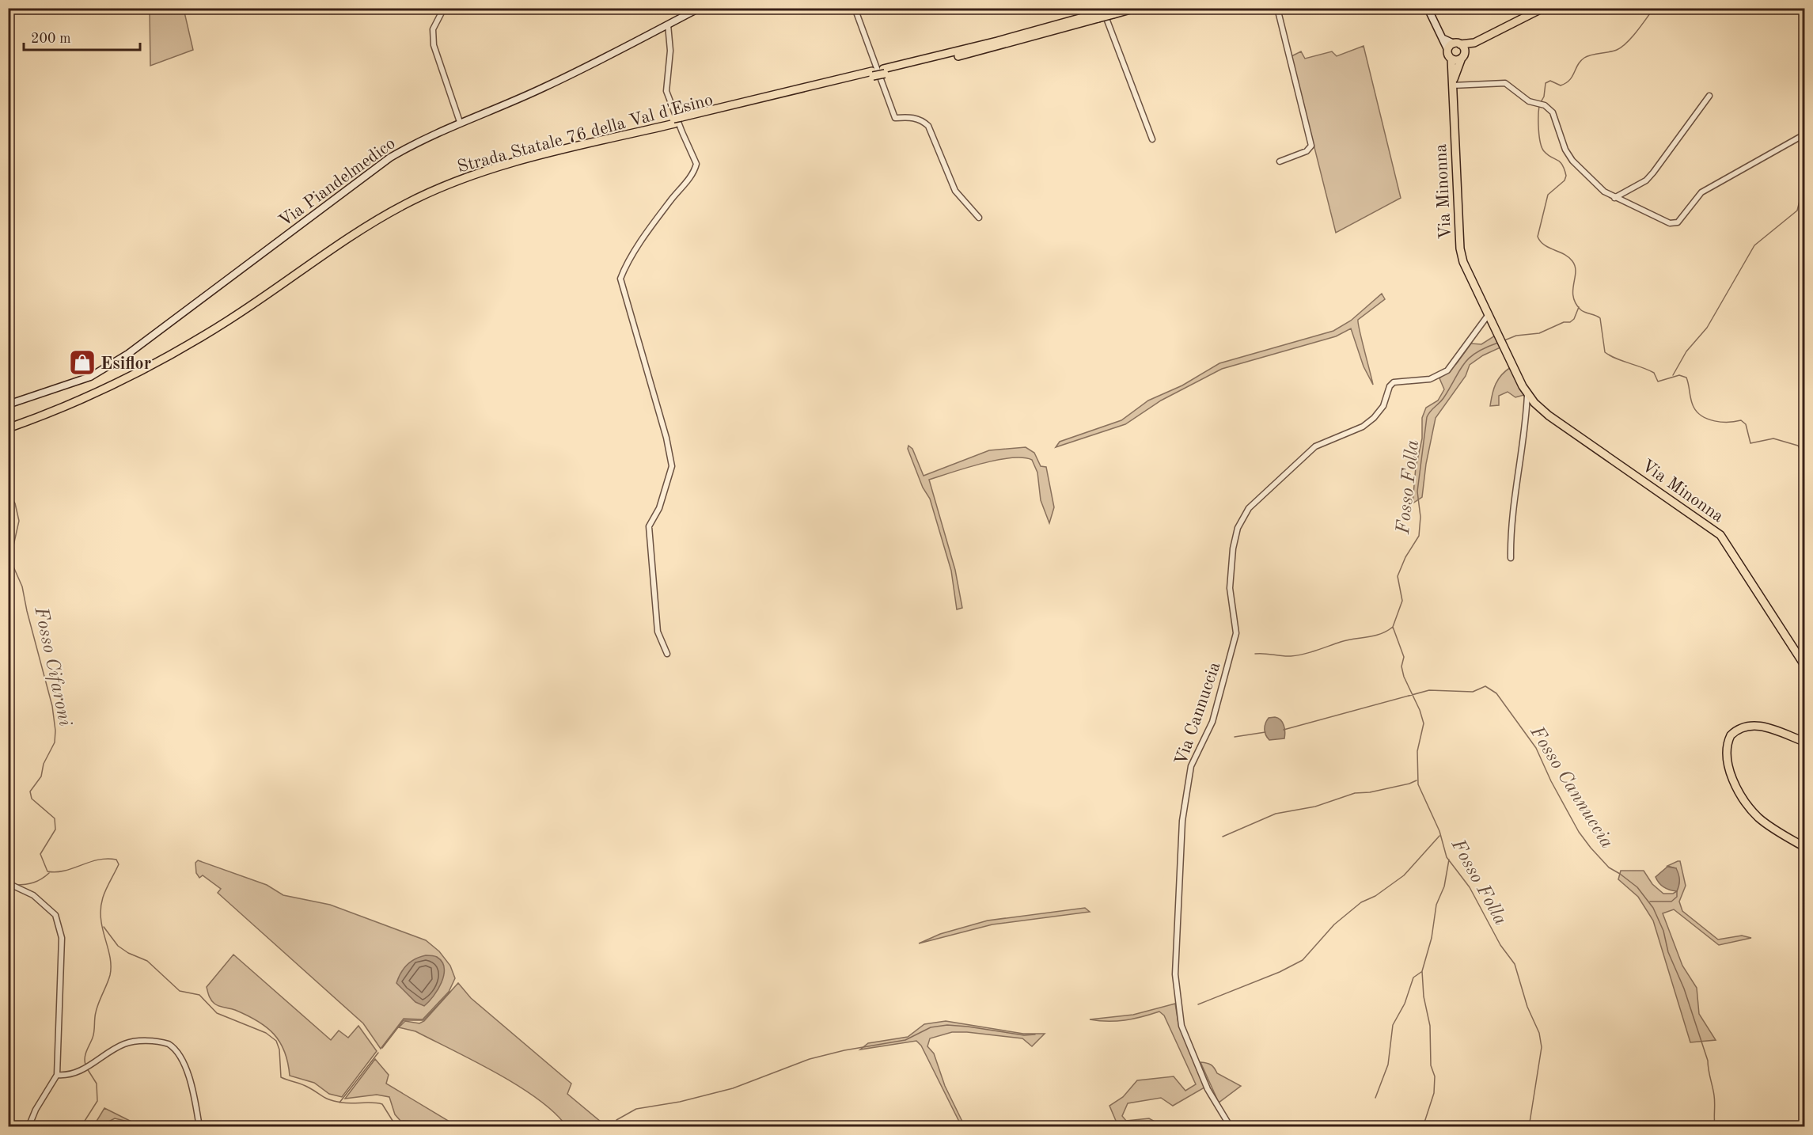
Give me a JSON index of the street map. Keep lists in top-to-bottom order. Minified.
{"streets":{"main road":["Strada Statale 76 della Val d'Esino","Via Piandelmedico","Via Minonna"],"street":["Via Cannuccia"]},"crossings":[["Via Minonna","Via Cannuccia"]],"water":["Fosso Folla","Fosso Cifaroni","Fosso Cannuccia"],"places":{"shop":["Esiflor"]},"scale_bar":"200 m"}
